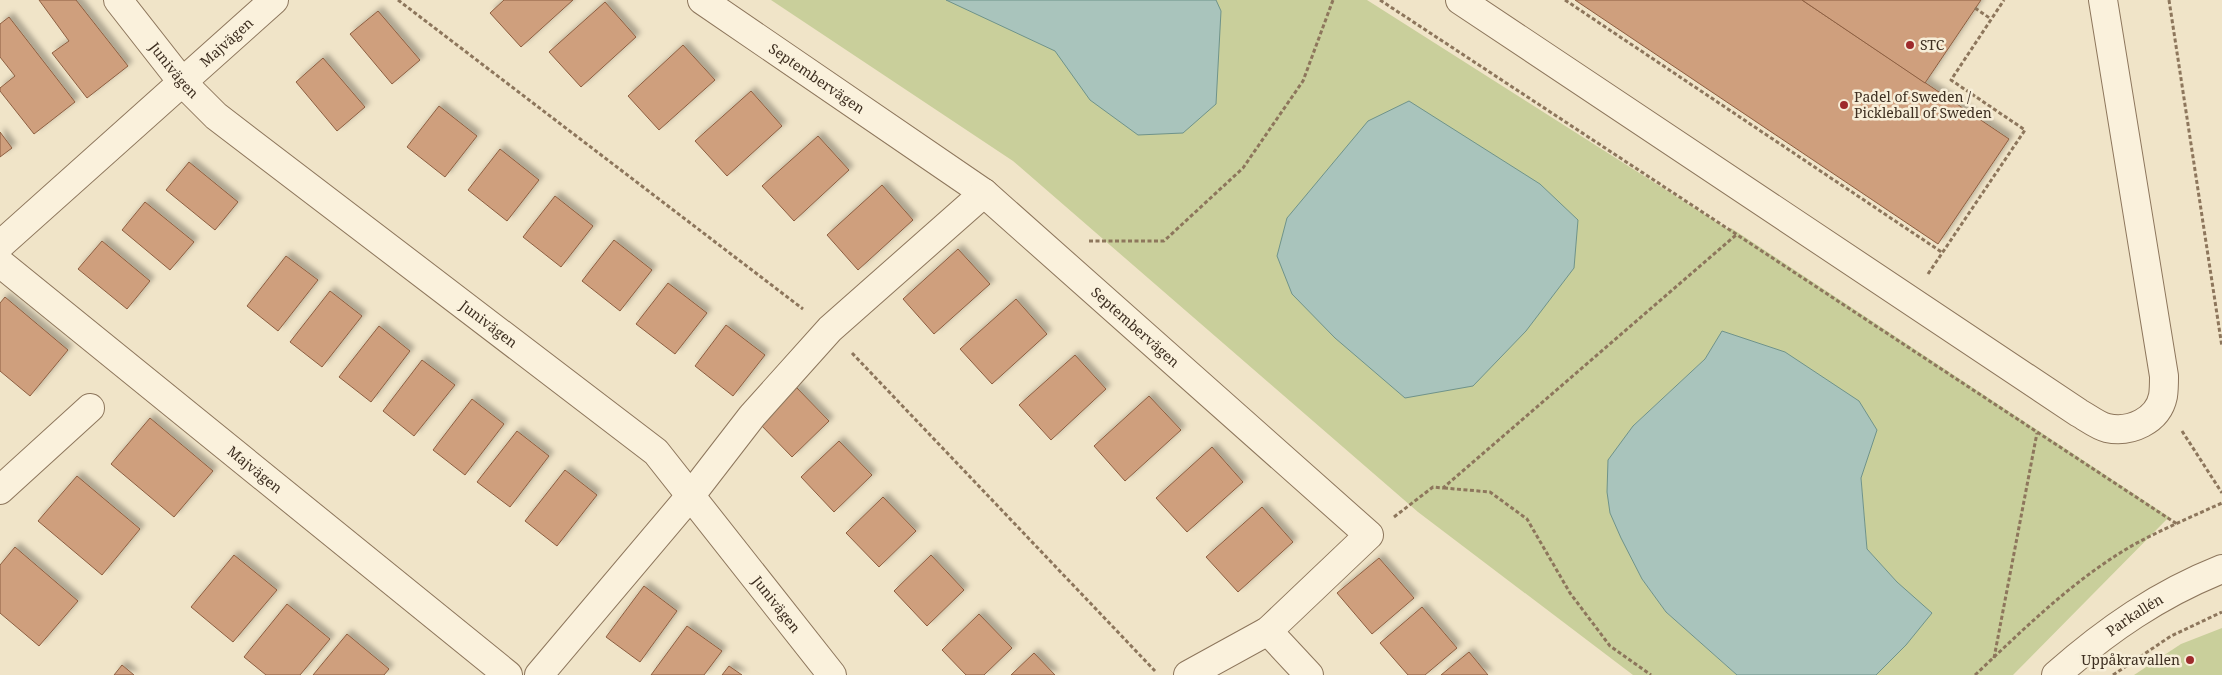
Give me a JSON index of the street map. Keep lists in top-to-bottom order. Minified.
{"streets":{"street":["Majvägen","Junivägen","Septembervägen","Parkallén"]},"crossings":[["Majvägen","Junivägen"]],"places":["STC","Padel of Sweden / Pickleball of Sweden","Uppåkravallen"]}
